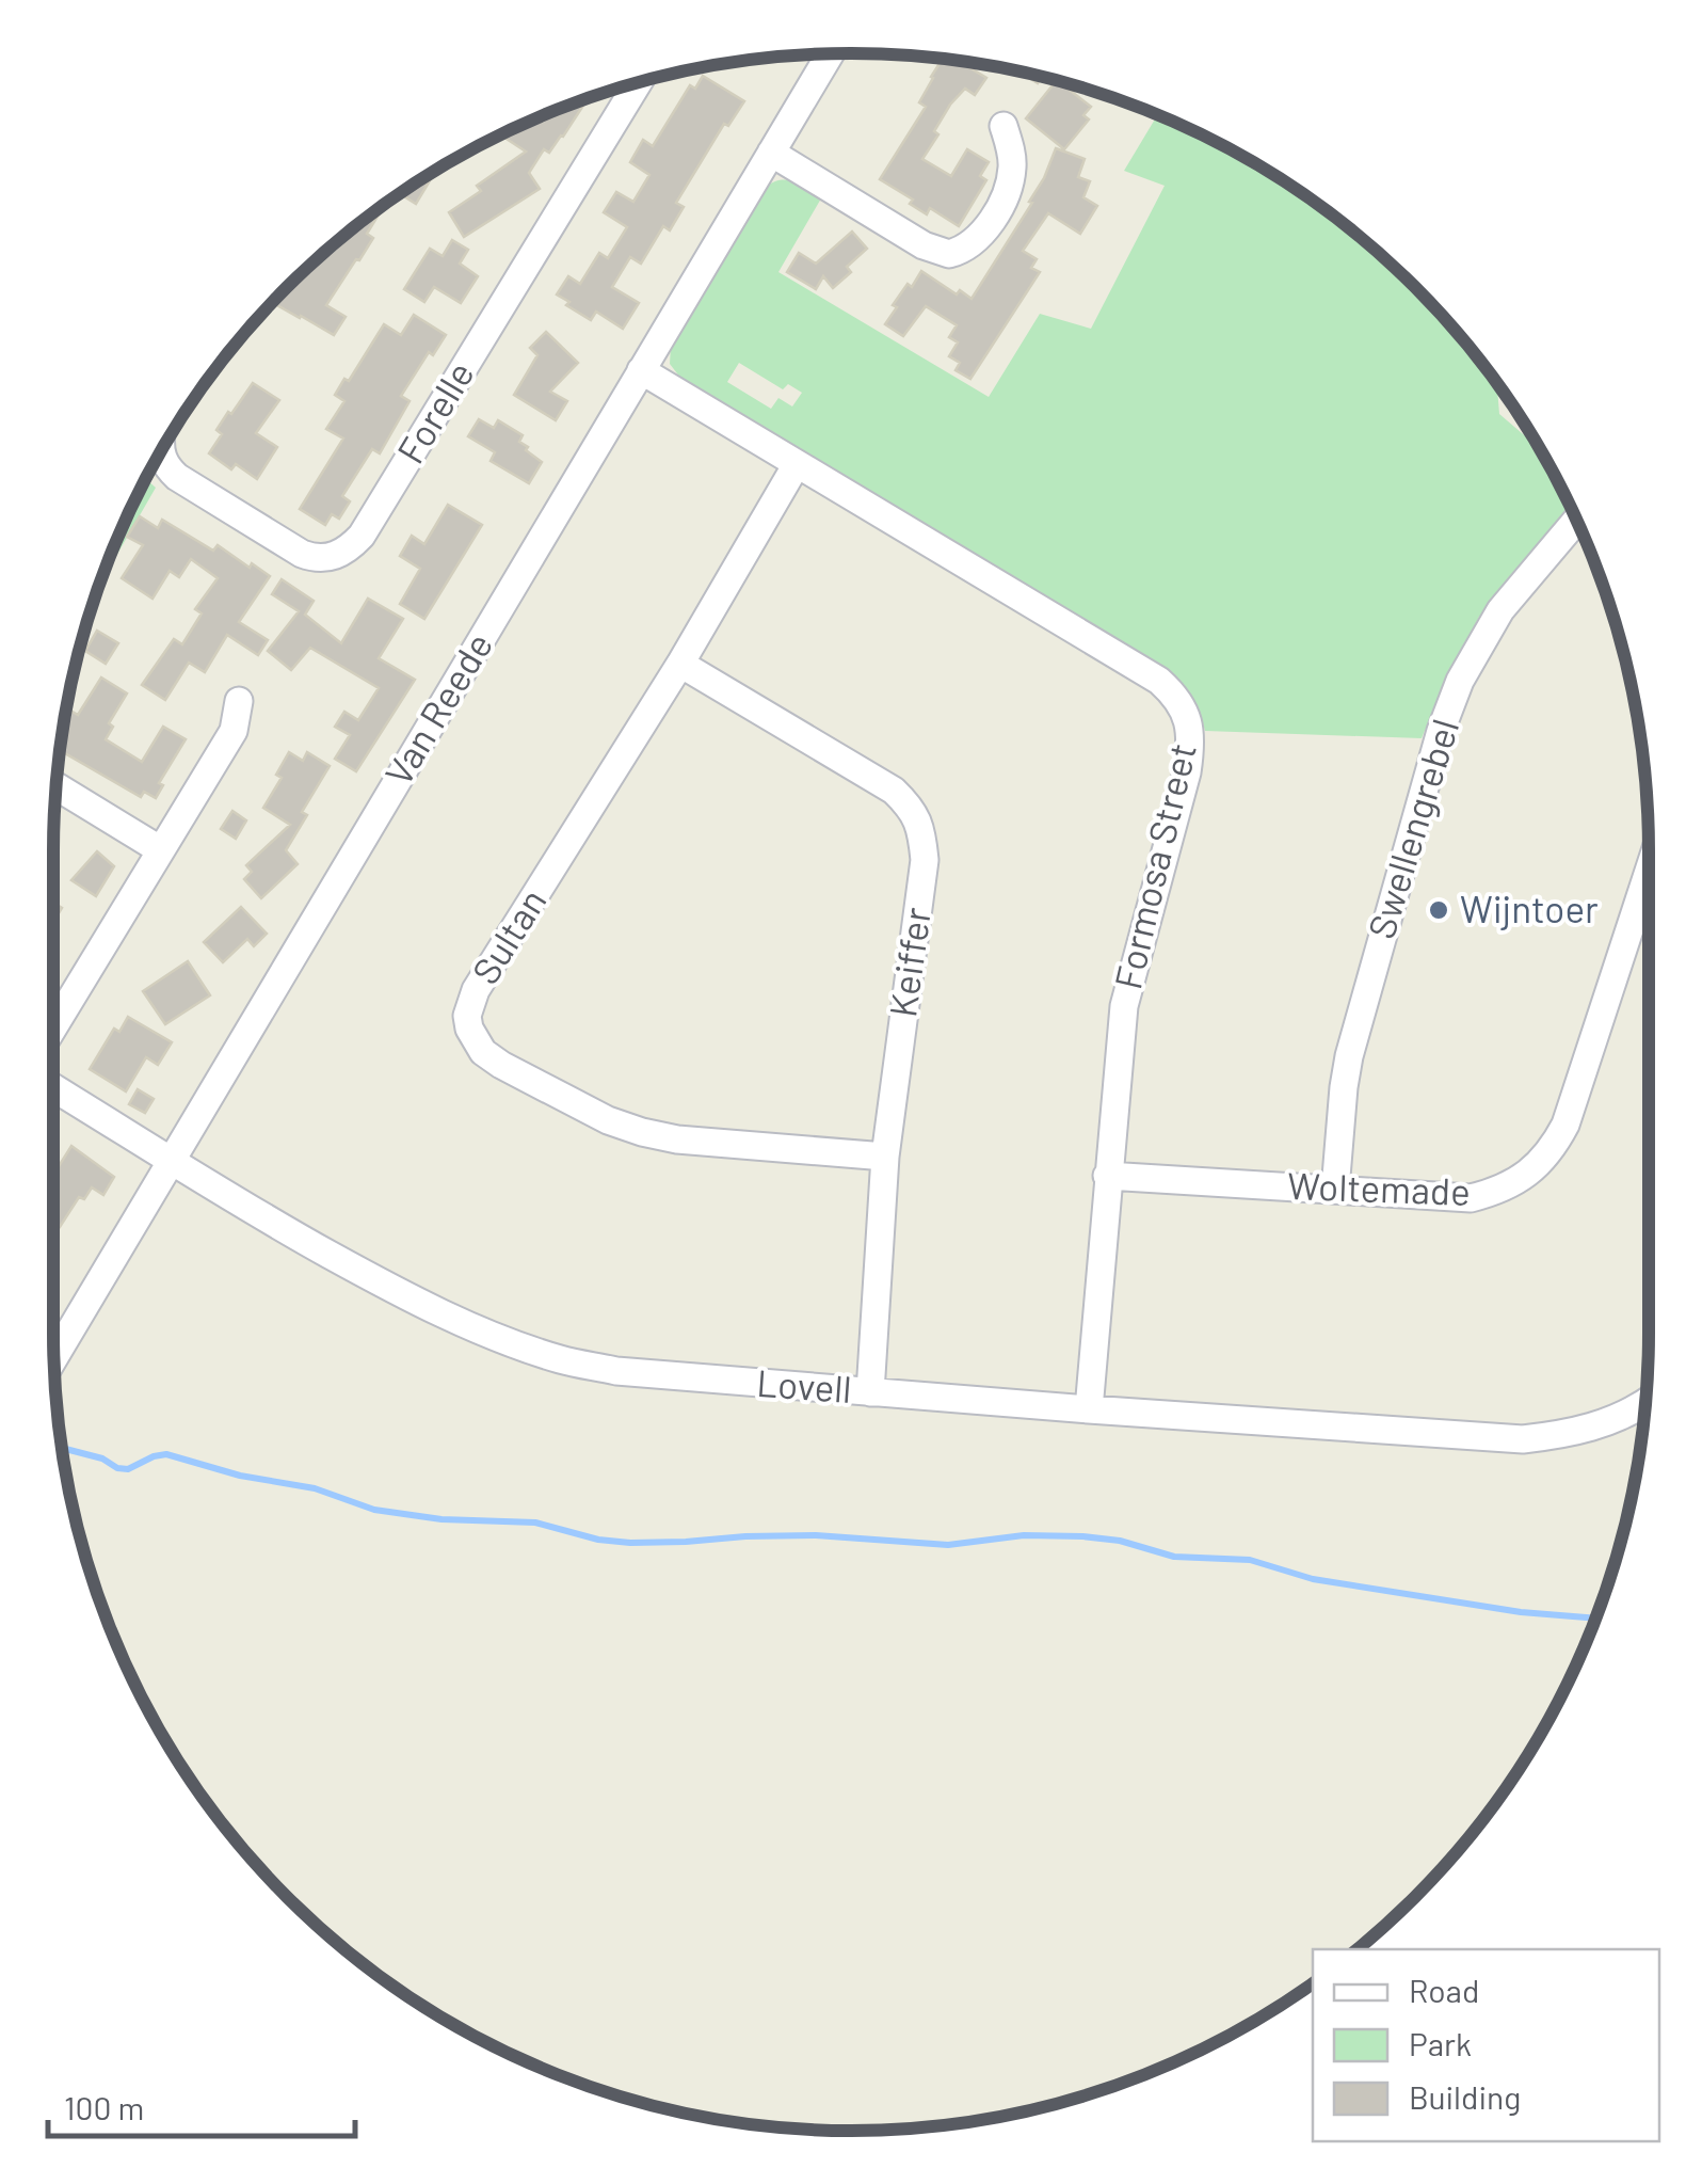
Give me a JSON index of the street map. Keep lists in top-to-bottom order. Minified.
{"streets":{"street":["Forelle","Van Reede","Swellengrebel","Formosa Street","Sultan","Keiffer","Woltemade","Lovell"]},"crossings":[["Van Reede","Formosa Street"],["Van Reede","Lovell"],["Swellengrebel","Woltemade"],["Formosa Street","Sultan"],["Formosa Street","Woltemade"],["Formosa Street","Lovell"],["Sultan","Keiffer"],["Keiffer","Lovell"]],"places":["Wijntoer"],"legend":["Road","Park","Building"],"scale_bar":"100 m"}
